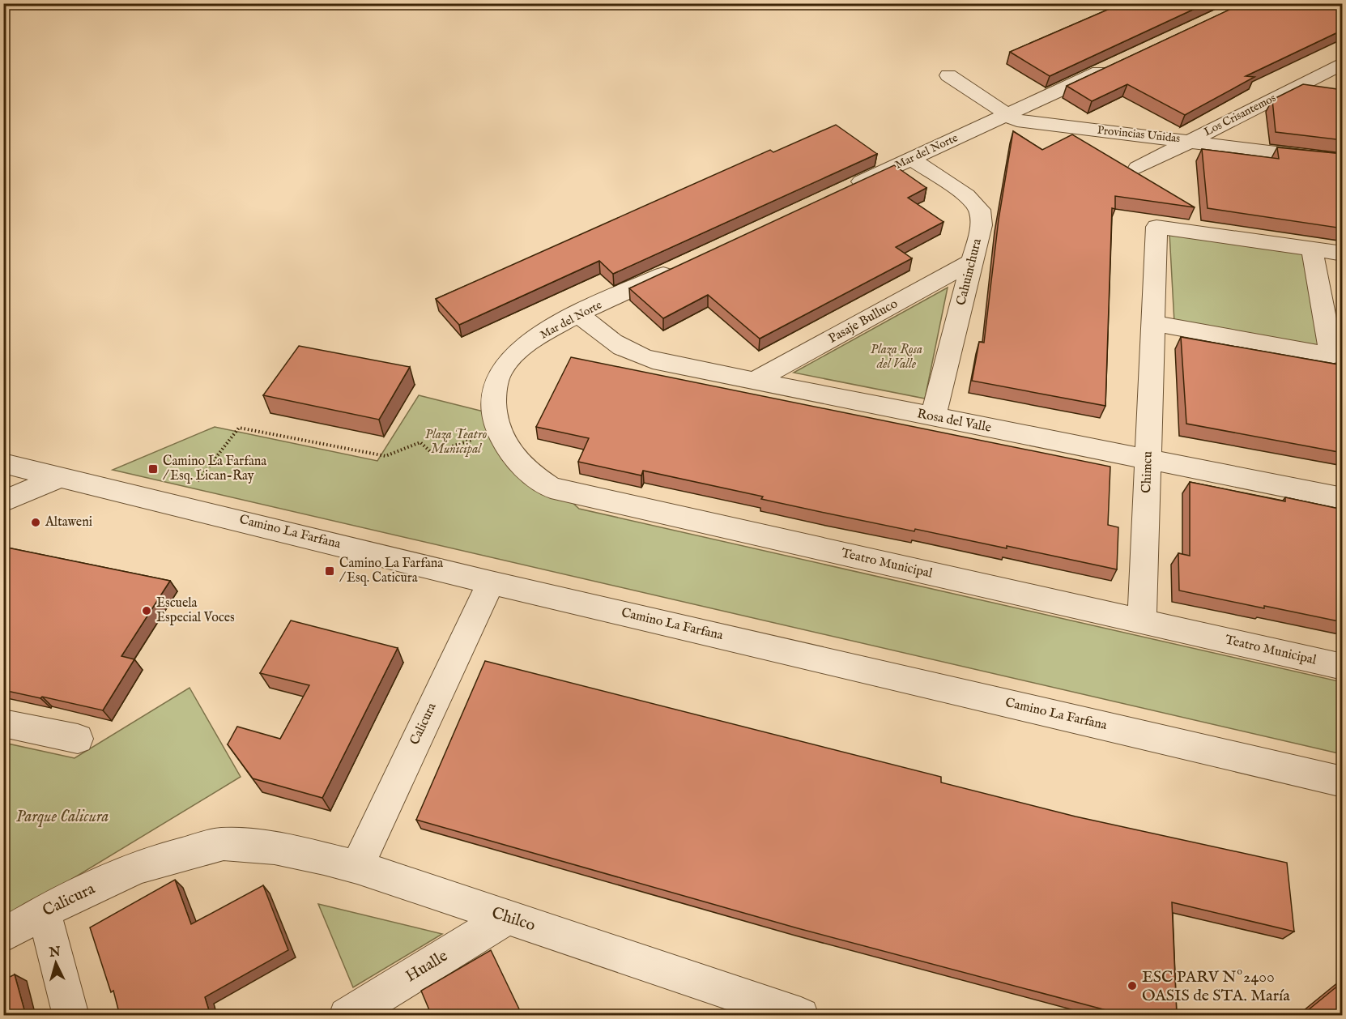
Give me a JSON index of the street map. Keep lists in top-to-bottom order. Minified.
{"streets":{"street":["Los Crisantemos","Provincias Unidas","Mar del Norte","Cahuinchura","Pasaje Bulluco","Rosa del Valle","Chimcu","Camino La Farfana","Teatro Municipal","Calicura","Chilco","Hualle"]},"crossings":[["Los Crisantemos","Provincias Unidas"],["Provincias Unidas","Mar del Norte"],["Mar del Norte","Cahuinchura"],["Mar del Norte","Rosa del Valle"],["Mar del Norte","Teatro Municipal"],["Cahuinchura","Pasaje Bulluco"],["Cahuinchura","Rosa del Valle"],["Pasaje Bulluco","Rosa del Valle"],["Rosa del Valle","Chimcu"],["Chimcu","Teatro Municipal"],["Camino La Farfana","Calicura"],["Calicura","Chilco"],["Chilco","Hualle"]],"parks":["Plaza Rosa del Valle","Plaza Teatro Municipal","Parque Calicura"],"places":{"transit":["Camino La Farfana / Esq. Lican-Ray","Camino La Farfana / Esq. Caticura"],"other":["Altaweni","Escuela Especial Voces","ESC PARV Nº2400 OASIS de STA. María"]},"north":"top"}
